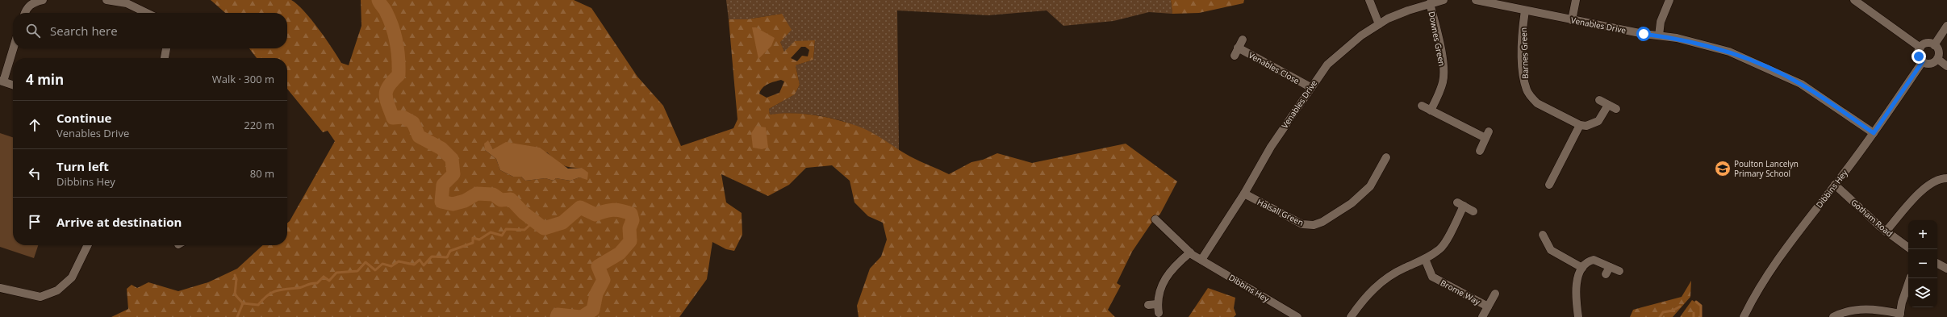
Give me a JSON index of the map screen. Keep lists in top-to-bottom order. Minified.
{"streets":{"street":["Venables Drive","Downes Green","Barnes Green","Venables Close","Dibbins Hey","Halsall Green","Gotham Road","Brome Way"]},"crossings":[["Venables Drive","Downes Green"],["Venables Drive","Barnes Green"],["Venables Drive","Venables Close"],["Venables Drive","Dibbins Hey"],["Venables Drive","Halsall Green"],["Dibbins Hey","Gotham Road"]],"places":{"school or university":["Poulton Lancelyn Primary School"]},"page":{"search":"Search here","heading":["4 min","Walk · 300 m"],"list":[["Continue","Venables Drive","220 m"],["Turn left","Dibbins Hey","80 m"],"Arrive at destination"],"map_buttons":["+","−"]}}
